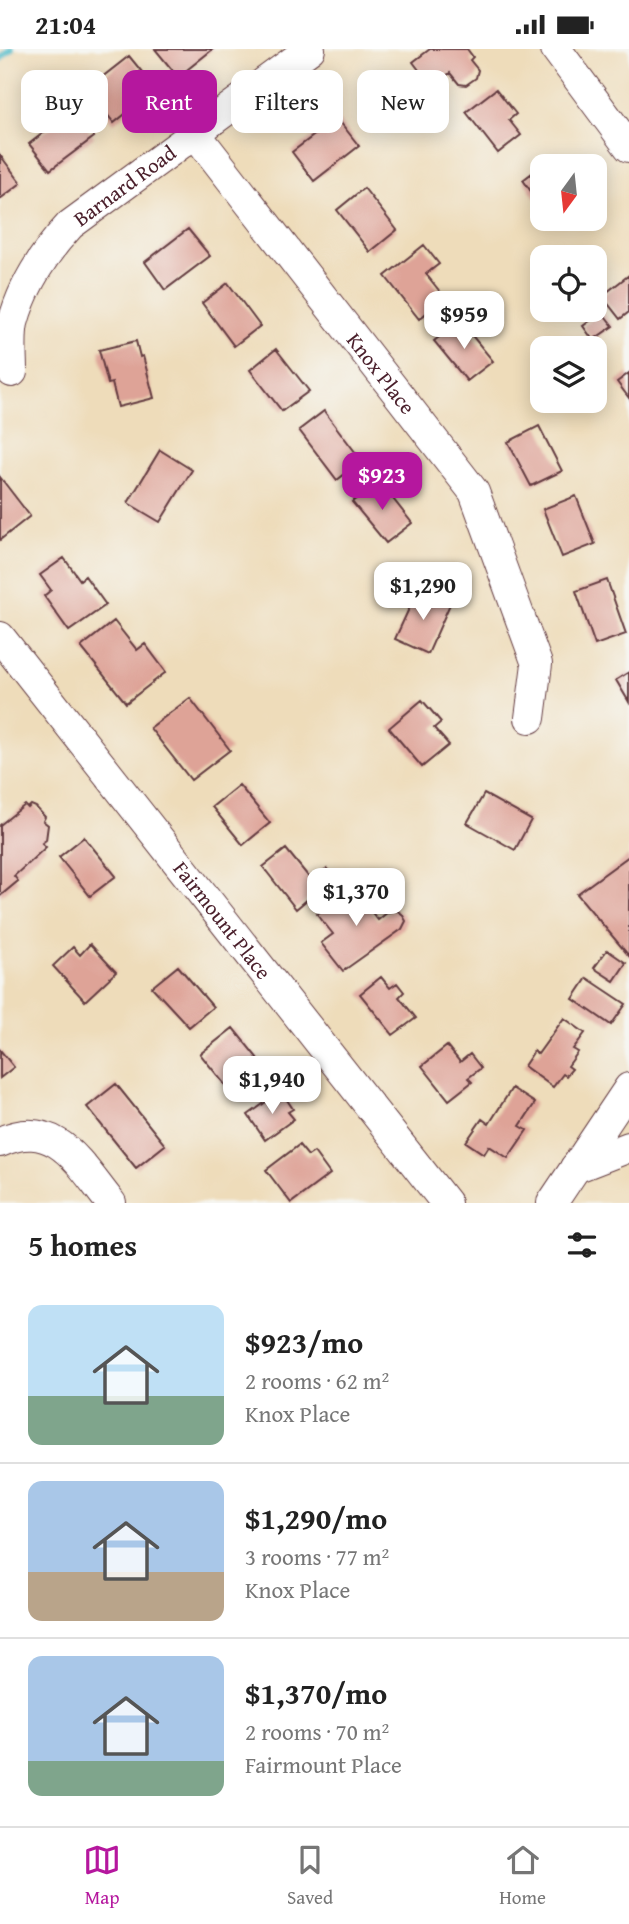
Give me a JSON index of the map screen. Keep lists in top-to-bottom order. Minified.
{"streets":{"street":["Barnard Road","Knox Place","Fairmount Place"]},"crossings":[["Barnard Road","Knox Place"]],"north":"bottom","page":{"status":"21:04","chip":["Buy","Rent","Filters","New"],"price":["$959","$923","$1,290","$1,370","$1,940"],"heading":"5 homes","list":[{"name":"$923/mo","note":"2 rooms · 62 m² · Knox Place"},{"name":"$1,290/mo","note":"3 rooms · 77 m² · Knox Place"},{"name":"$1,370/mo","note":"2 rooms · 70 m² · Fairmount Place"}],"tabs":["Map","Saved","Home"]}}
